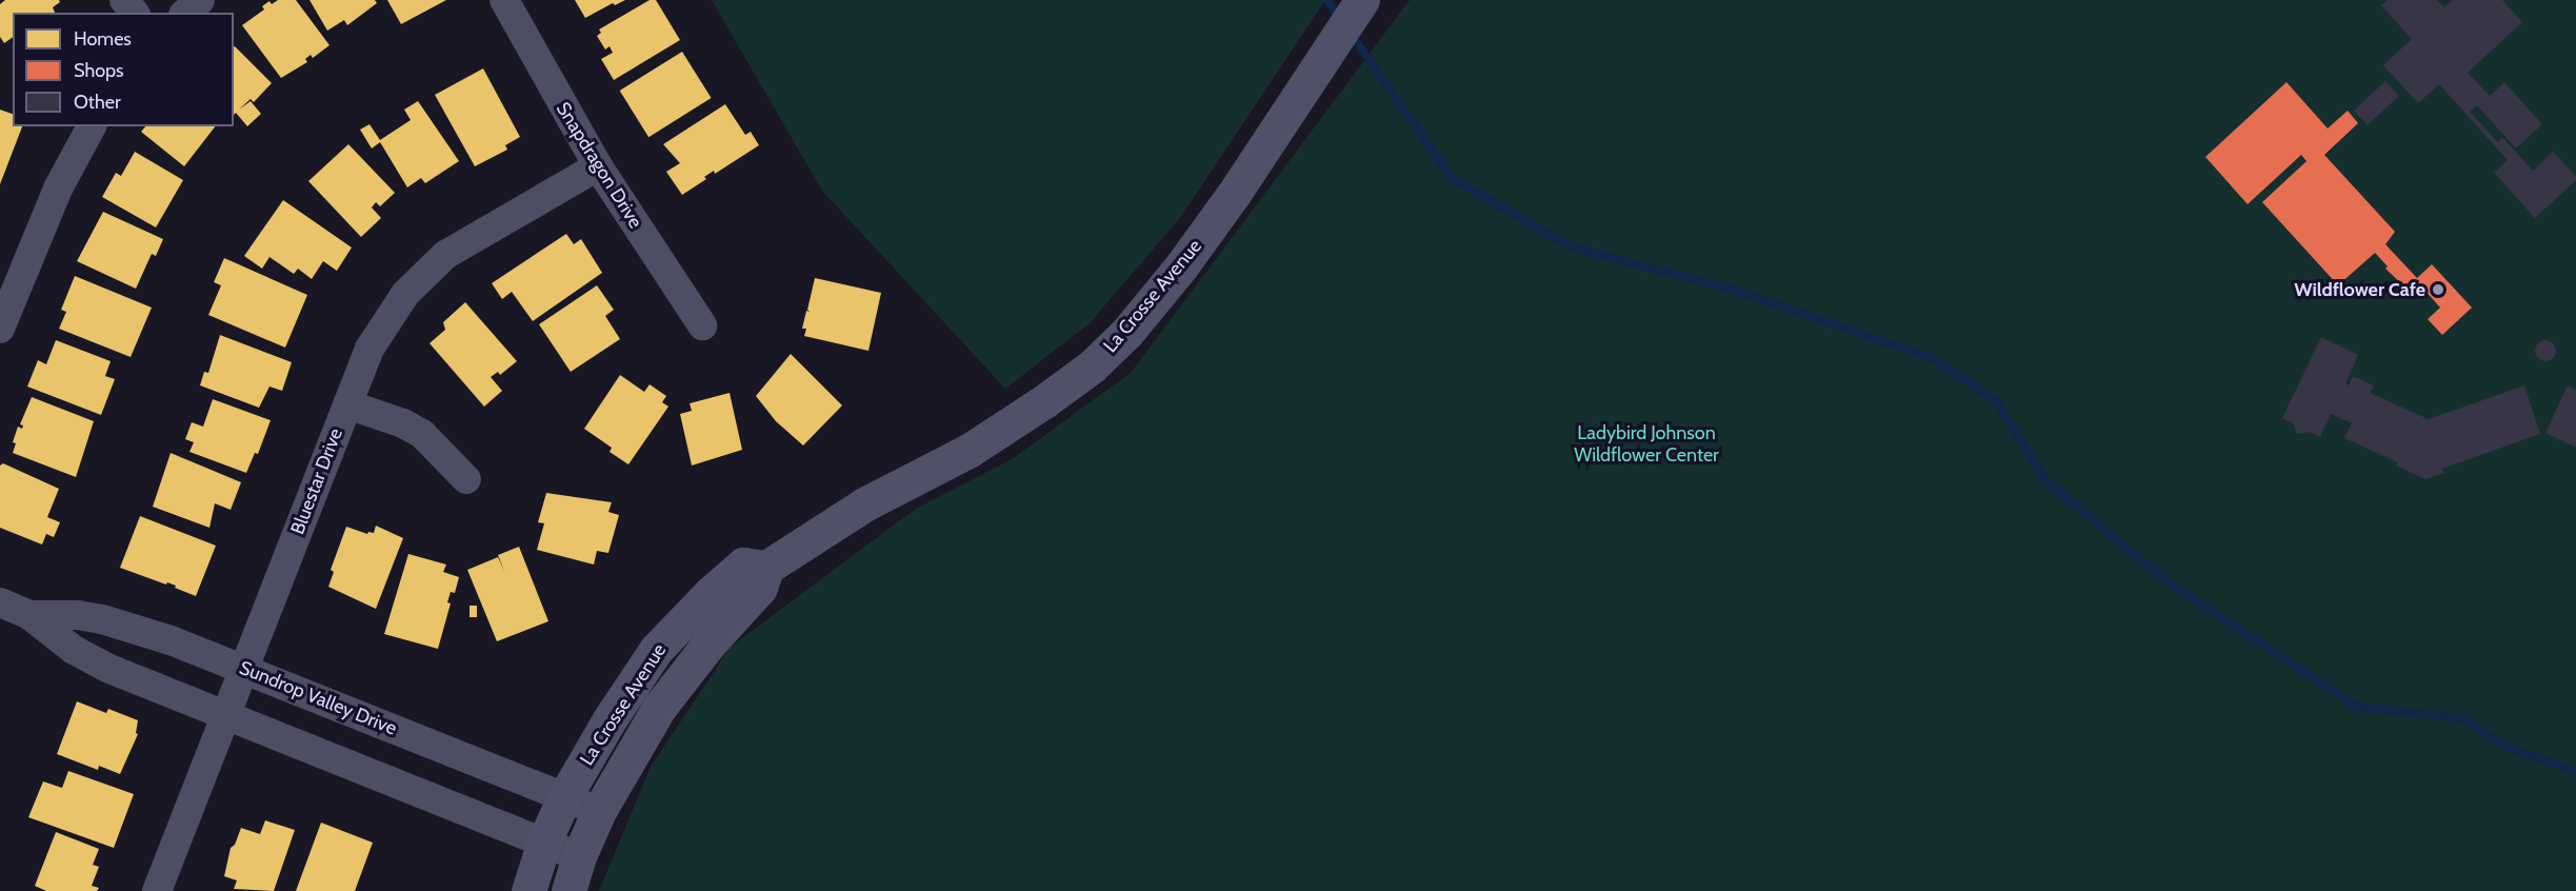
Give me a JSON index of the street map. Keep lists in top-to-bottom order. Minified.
{"streets":{"street":["Snapdragon Drive","La Crosse Avenue","Bluestar Drive","Sundrop Valley Drive"]},"crossings":[["Snapdragon Drive","Bluestar Drive"],["La Crosse Avenue","Sundrop Valley Drive"],["Bluestar Drive","Sundrop Valley Drive"]],"parks":["Ladybird Johnson Wildflower Center"],"places":["Wildflower Cafe"],"legend":["Homes","Shops","Other"]}
